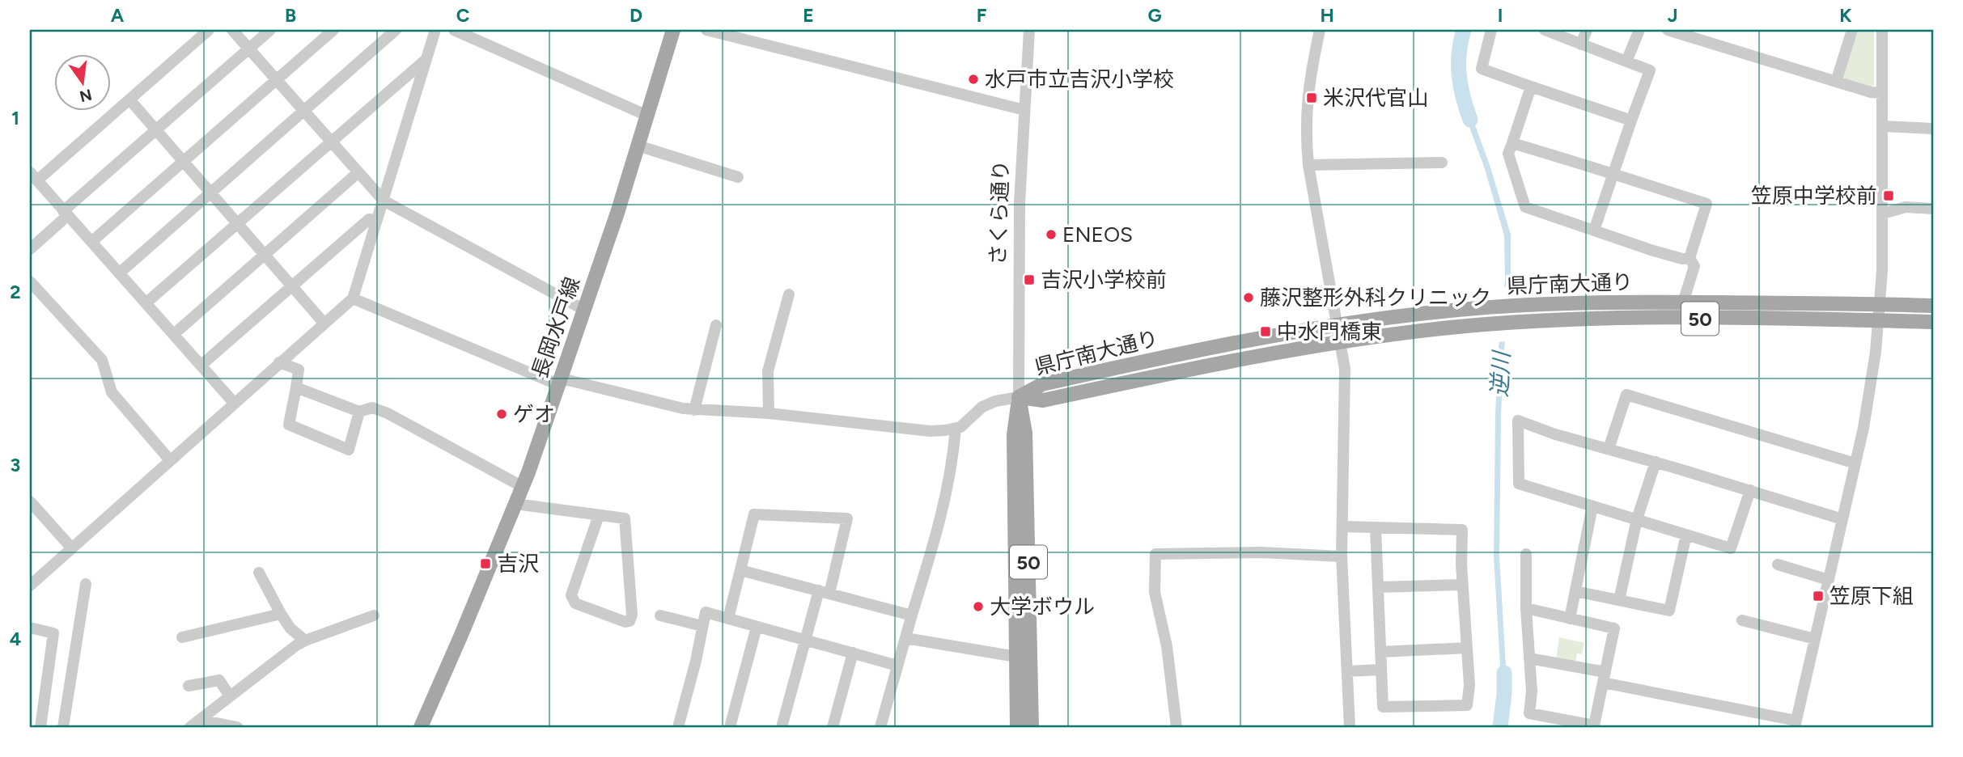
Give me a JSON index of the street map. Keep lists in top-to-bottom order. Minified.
{"streets":{"main road":["さくら通り","県庁南大通り","50","長岡水戸線"]},"crossings":[["さくら通り","県庁南大通り"]],"water":["逆川"],"places":{"other":["水戸市立吉沢小学校","ENEOS","藤沢整形外科クリニック","ゲオ","大学ボウル"],"transit":["米沢代官山","笠原中学校前","吉沢小学校前","中水門橋東","吉沢","笠原下組"]},"north":"bottom","grid":{"columns":["A","B","C","D","E","F","G","H","I","J","K"],"rows":["1","2","3","4"]}}
